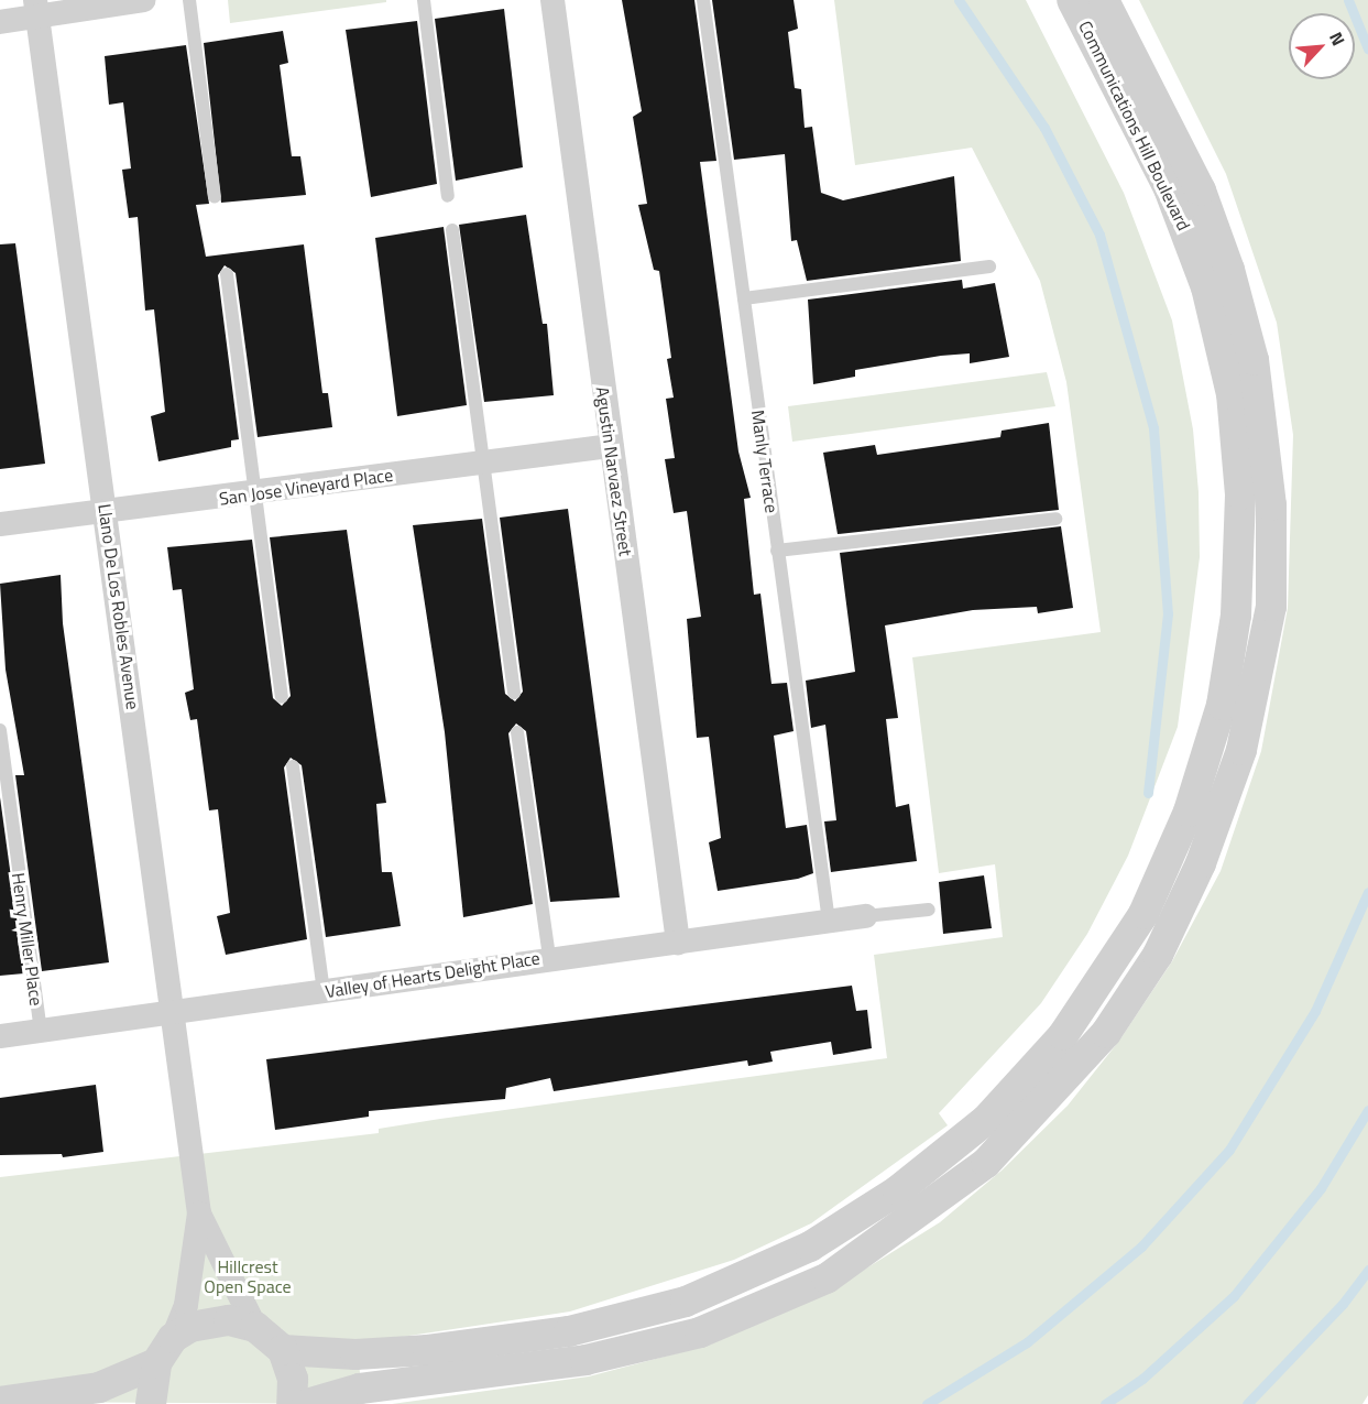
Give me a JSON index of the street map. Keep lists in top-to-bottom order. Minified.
{"streets":{"street":["Communications Hill Boulevard","Agustin Narvaez Street","San Jose Vineyard Place","Llano De Los Robles Avenue","Valley of Hearts Delight Place"],"lane":["Manly Terrace","Henry Miller Place"]},"crossings":[["Manly Terrace","Valley of Hearts Delight Place"],["Agustin Narvaez Street","San Jose Vineyard Place"],["Agustin Narvaez Street","Valley of Hearts Delight Place"],["San Jose Vineyard Place","Llano De Los Robles Avenue"],["Llano De Los Robles Avenue","Valley of Hearts Delight Place"],["Henry Miller Place","Valley of Hearts Delight Place"]],"parks":["Hillcrest Open Space"],"north":"top right"}
